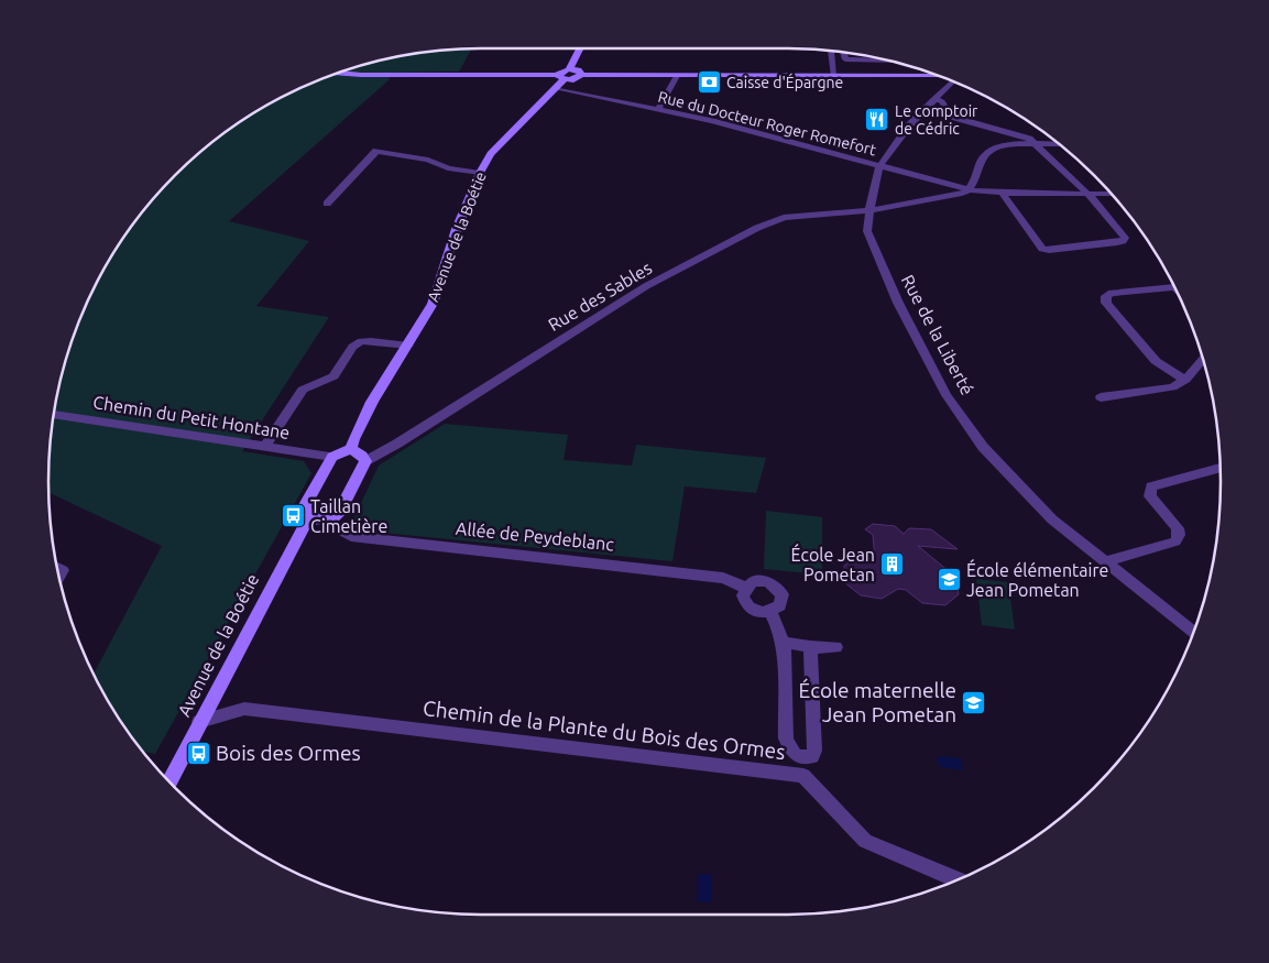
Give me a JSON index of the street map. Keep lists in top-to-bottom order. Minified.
{"streets":{"main road":["Avenue de la Boétie"],"street":["Rue du Docteur Roger Romefort","Rue des Sables","Rue de la Liberté","Chemin du Petit Hontane","Allée de Peydeblanc","Chemin de la Plante du Bois des Ormes"]},"crossings":[["Rue du Docteur Roger Romefort","Avenue de la Boétie"],["Rue du Docteur Roger Romefort","Rue des Sables"],["Rue du Docteur Roger Romefort","Rue de la Liberté"],["Avenue de la Boétie","Chemin du Petit Hontane"],["Avenue de la Boétie","Allée de Peydeblanc"],["Avenue de la Boétie","Chemin de la Plante du Bois des Ormes"],["Rue des Sables","Rue de la Liberté"]],"places":{"bank":["Caisse d'Épargne"],"restaurant":["Le comptoir de Cédric"],"bus stop":["Taillan Cimetière","Bois des Ormes"],"building":["École Jean Pometan"],"school or university":["École élémentaire Jean Pometan","École maternelle Jean Pometan"]}}
